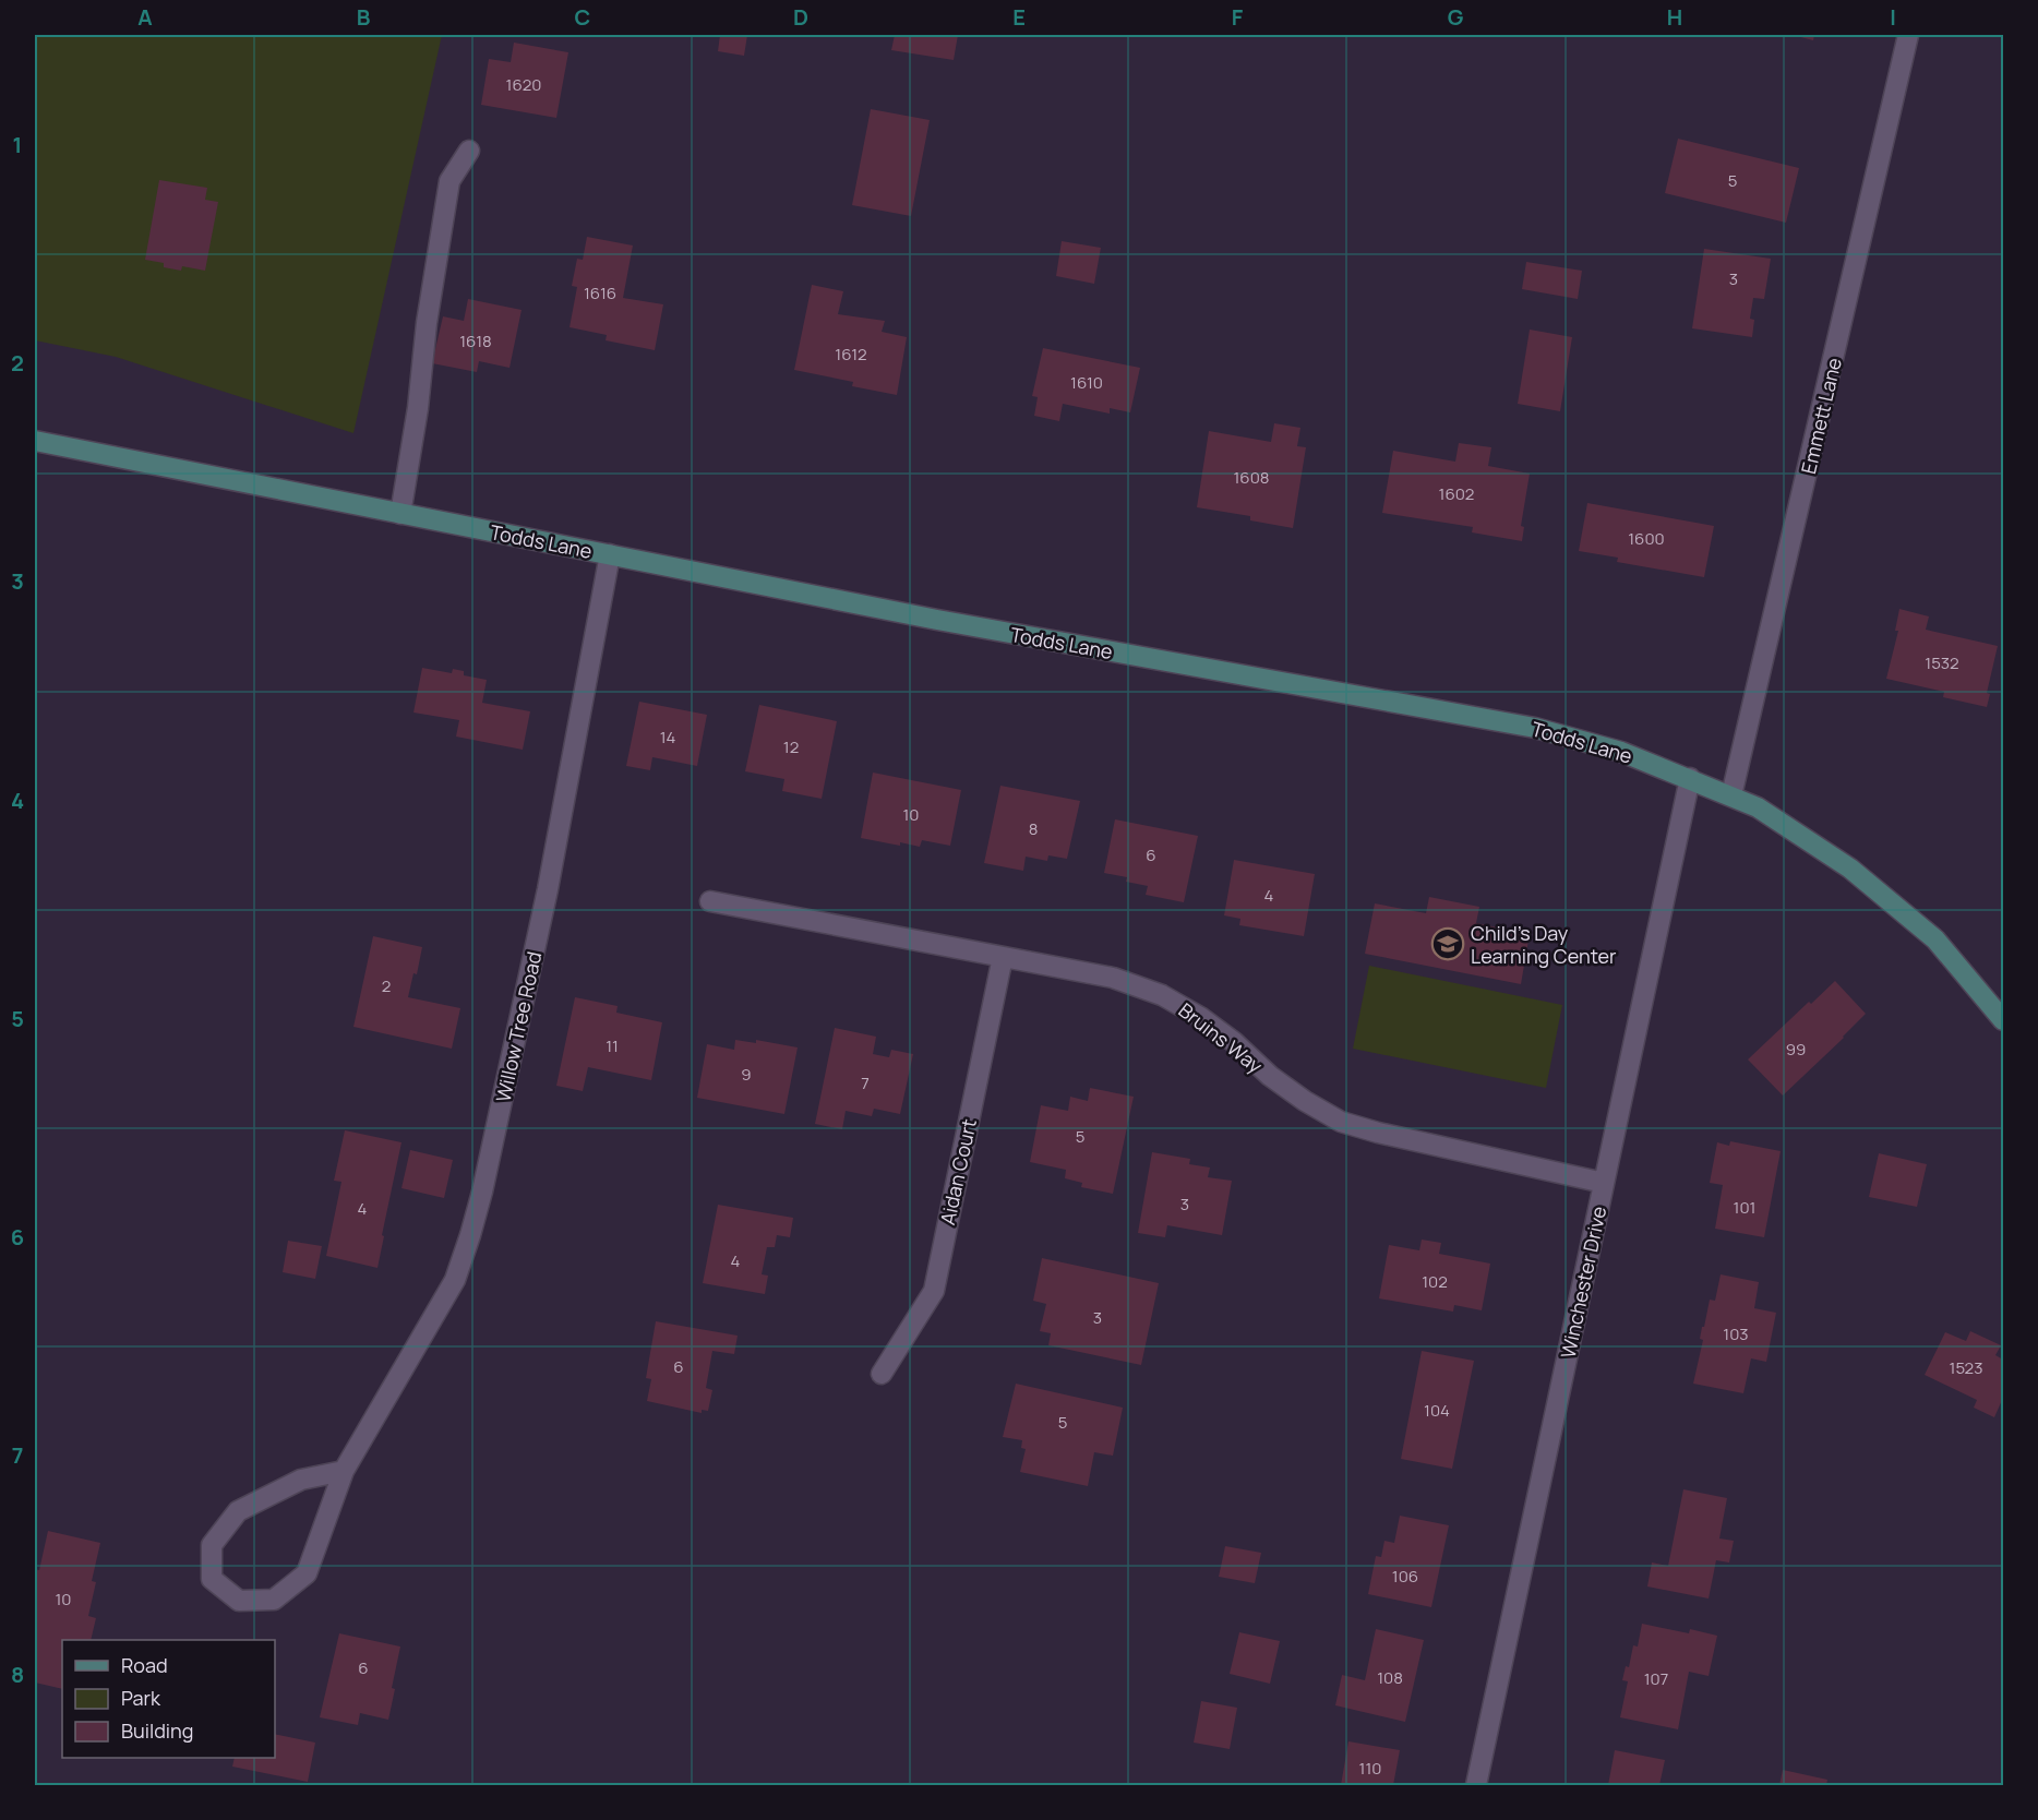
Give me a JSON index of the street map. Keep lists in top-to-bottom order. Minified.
{"streets":{"main road":["Todds Lane"],"street":["Emmett Lane","Willow Tree Road","Bruins Way","Aidan Court","Winchester Drive"]},"crossings":[["Emmett Lane","Todds Lane"],["Todds Lane","Willow Tree Road"],["Todds Lane","Winchester Drive"],["Bruins Way","Aidan Court"],["Bruins Way","Winchester Drive"]],"places":{"school or university":["Child's Day Learning Center"]},"house_numbers":["1620","5","3","1616","1618","1612","1610","1608","1602","1600","1532","14","12","10","8","6","4","2","11","99","9","7","5","3","101","4","4","102","3","103","6","1523","104","5","106","10","6","108","107","110"],"legend":["Road","Park","Building"],"grid":{"columns":["A","B","C","D","E","F","G","H","I"],"rows":["1","2","3","4","5","6","7","8"]}}
